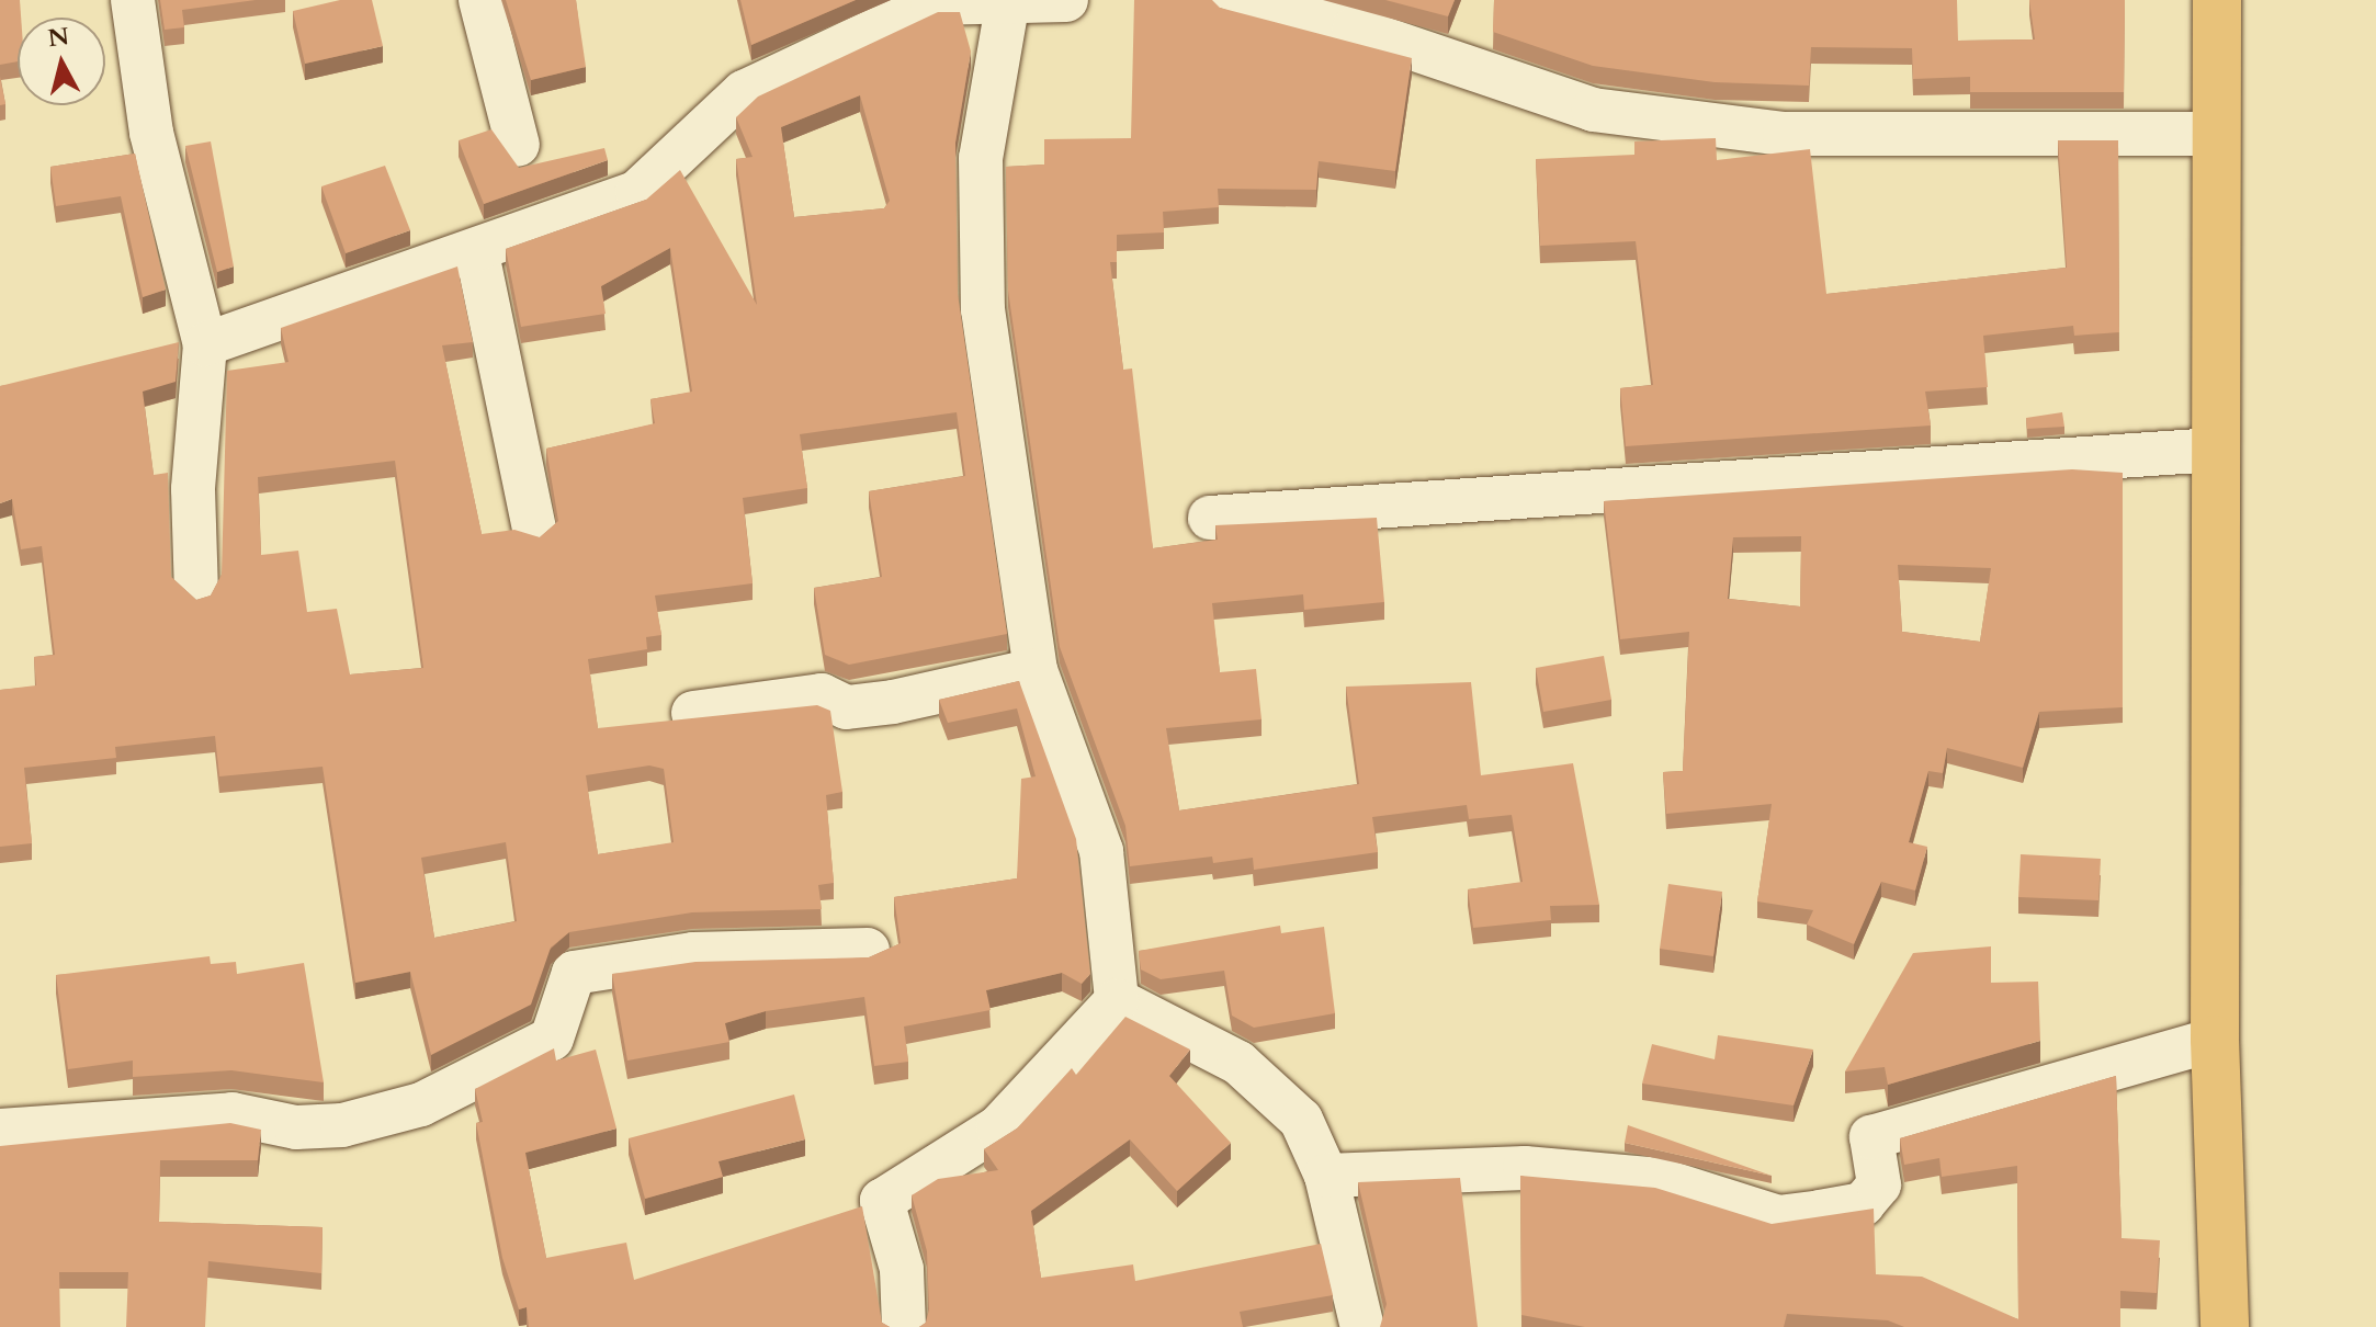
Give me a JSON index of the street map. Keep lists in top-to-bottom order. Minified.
{"north":"top"}
